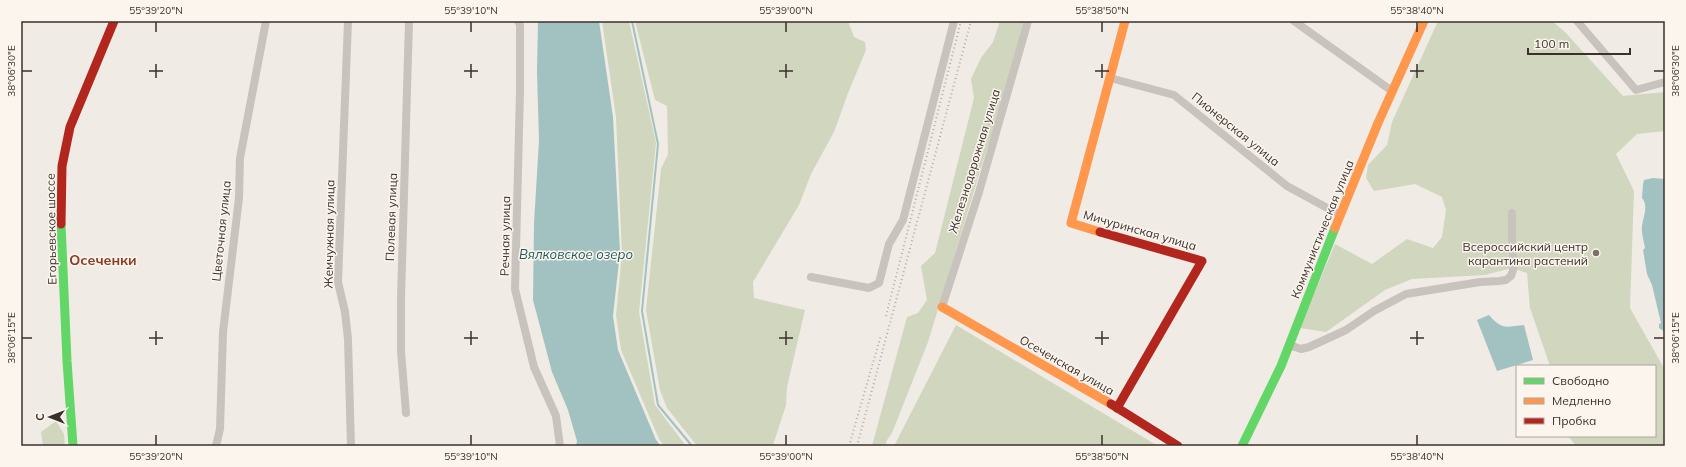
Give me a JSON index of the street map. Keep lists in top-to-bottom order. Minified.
{"streets":{"street":["Пионерская улица","Железнодорожная улица","Полевая улица","Егорьевское шоссе","Коммунистическая улица","Мичуринская улица","Цветочная улица","Жемчужная улица","Речная улица","Осеченская улица"]},"crossings":[["Пионерская улица","Коммунистическая улица"],["Пионерская улица","Мичуринская улица"],["Железнодорожная улица","Осеченская улица"],["Мичуринская улица","Осеченская улица"]],"districts":["Осеченки"],"water":["Вялковское озеро"],"places":["Всероссийский центр карантина растений"],"legend":["Свободно","Медленно","Пробка"],"scale_bar":"100 m","north":"left","coordinates":["55°39'20\"N","55°39'10\"N","55°39'00\"N","55°38'50\"N","55°38'40\"N","38°06'30\"E","38°06'15\"E"]}
